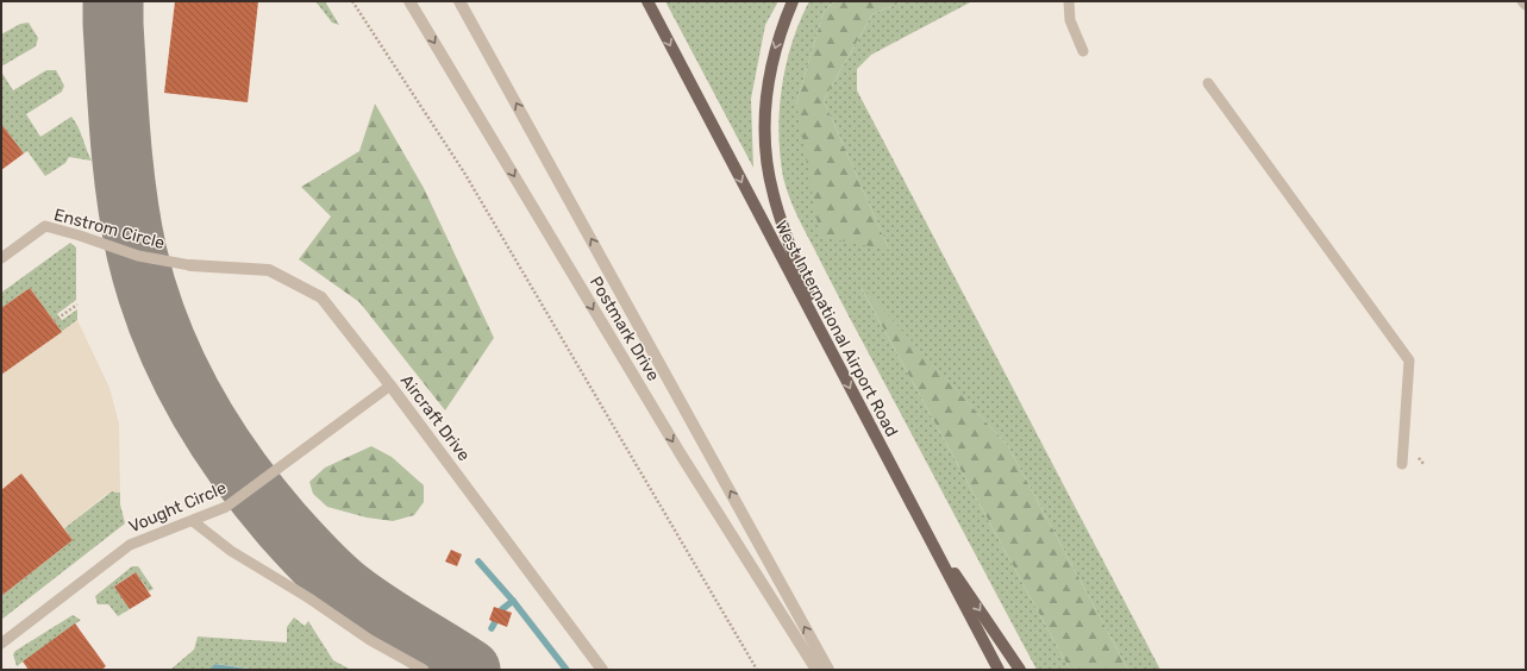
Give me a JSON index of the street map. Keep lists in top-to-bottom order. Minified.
{"streets":{"main road":["West International Airport Road"],"street":["Postmark Drive","Aircraft Drive"],"lane":["Enstrom Circle","Vought Circle"]},"crossings":[["Enstrom Circle","Aircraft Drive"],["Aircraft Drive","Vought Circle"]],"one_way":["West International Airport Road"]}
